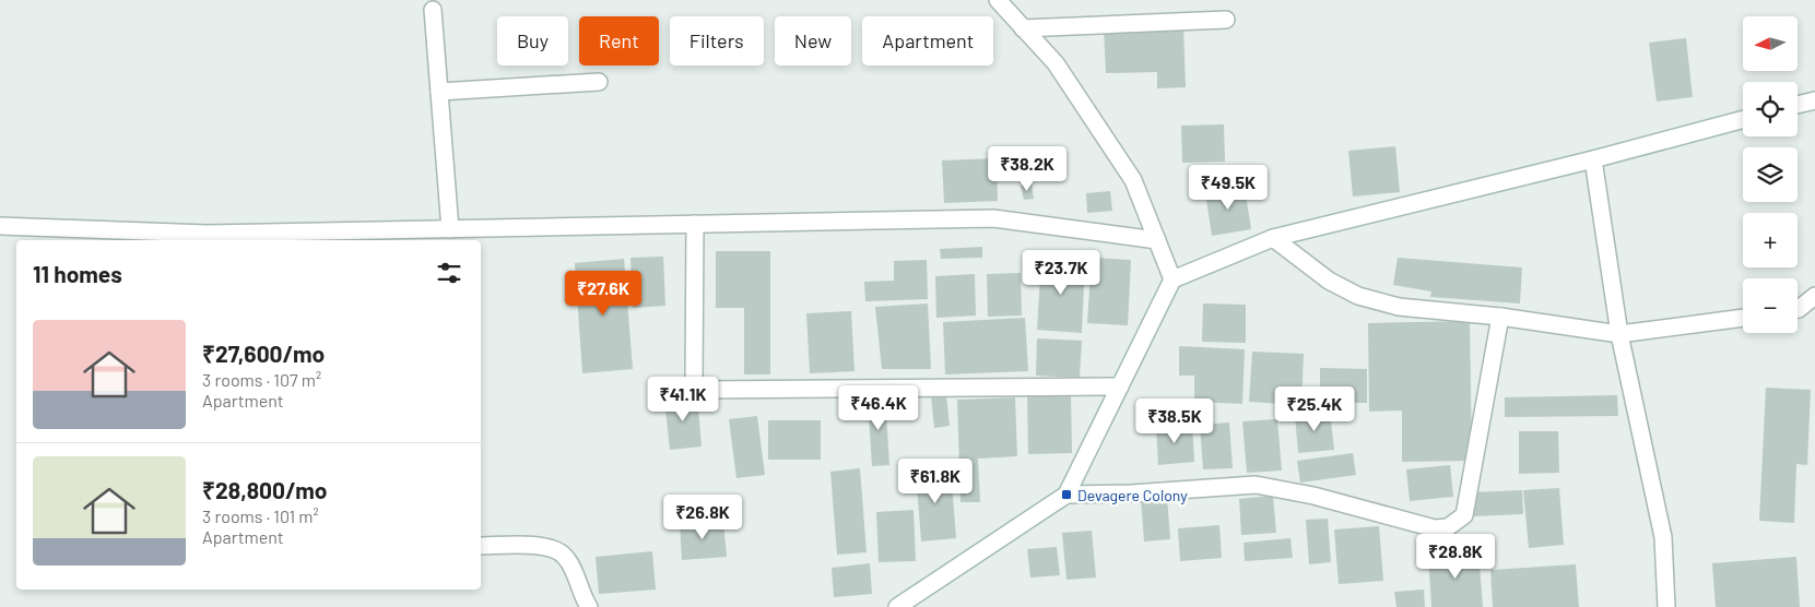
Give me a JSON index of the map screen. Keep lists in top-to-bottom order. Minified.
{"places":{"transit":["Devagere Colony"]},"north":"left","page":{"map_buttons":["+","−"],"chip":["Buy","Rent","Filters","New","Apartment"],"price":["₹38.2K","₹49.5K","₹23.7K","₹27.6K","₹41.1K","₹46.4K","₹25.4K","₹38.5K","₹61.8K","₹26.8K","₹28.8K"],"heading":"11 homes","list":[{"name":"₹27,600/mo","note":"3 rooms · 107 m² · Apartment"},{"name":"₹28,800/mo","note":"3 rooms · 101 m² · Apartment"}]}}
